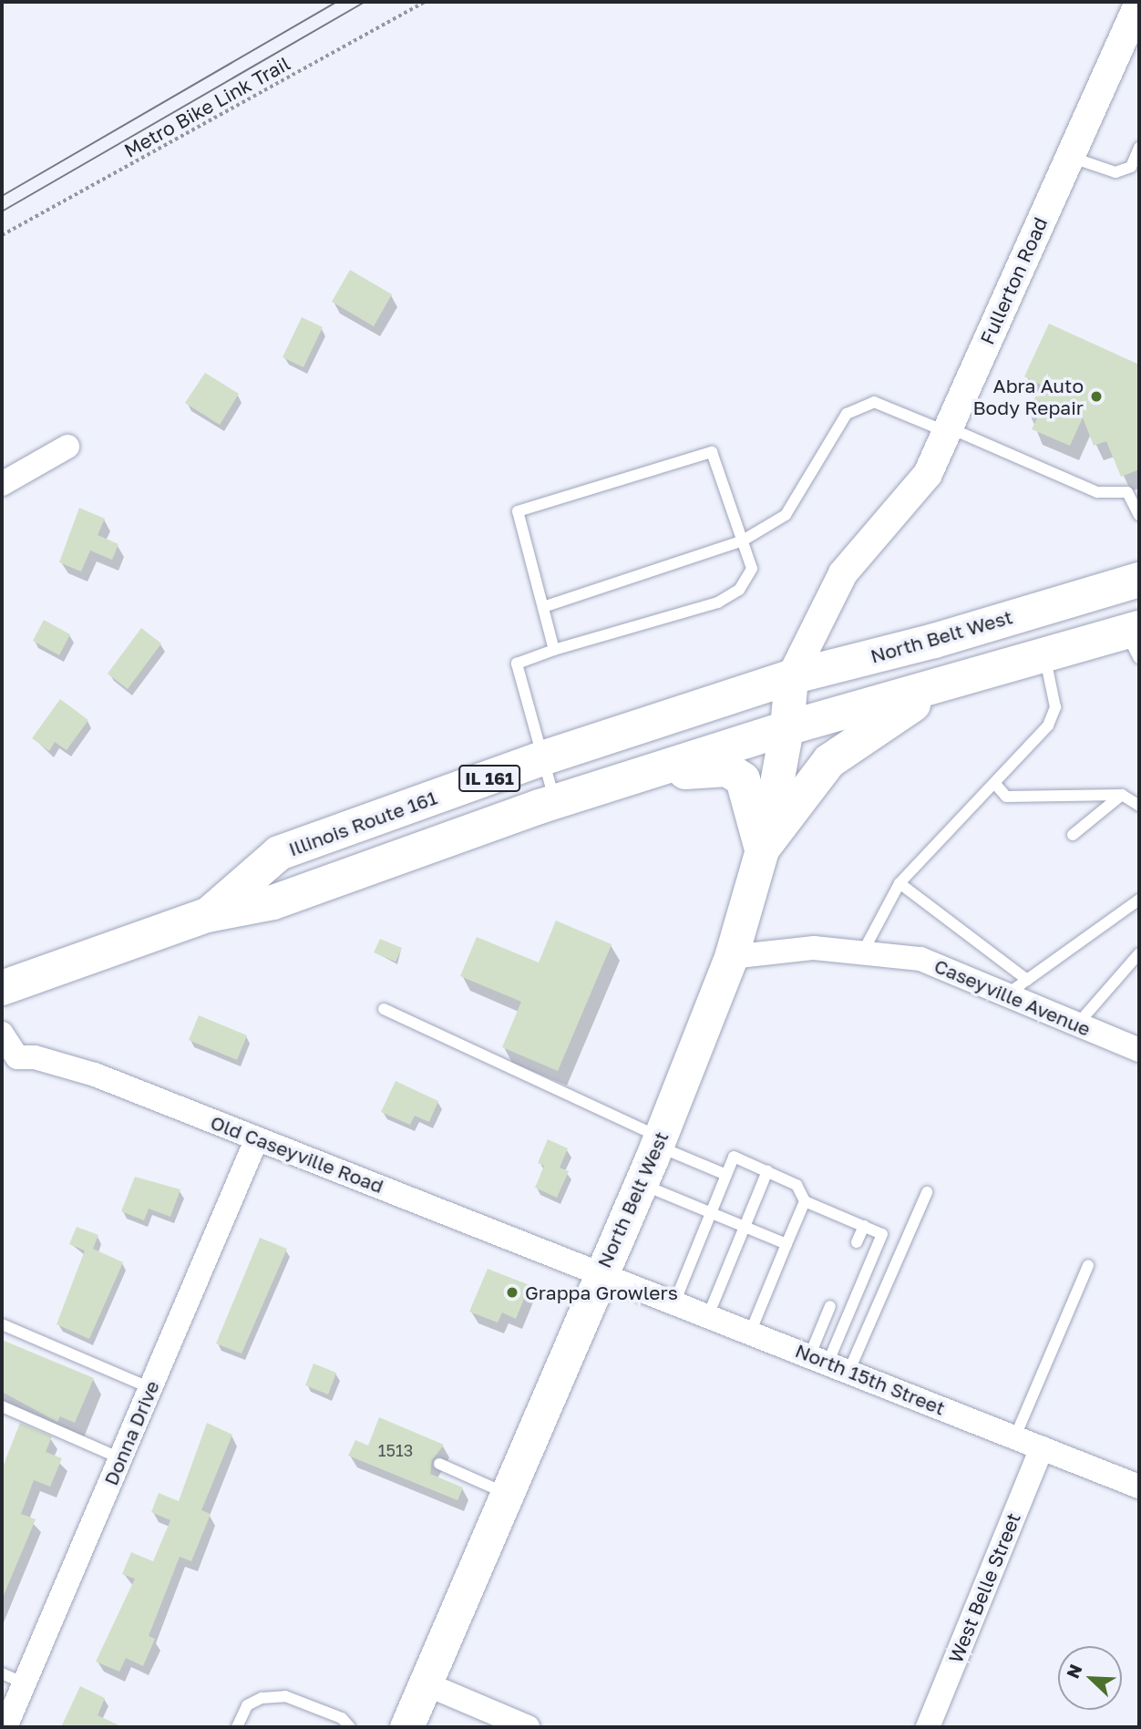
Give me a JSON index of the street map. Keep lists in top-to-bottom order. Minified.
{"streets":{"main road":["North Belt West","IL 161","Illinois Route 161"],"street":["Fullerton Road","Caseyville Avenue","Old Caseyville Road","North 15th Street","Donna Drive","West Belle Street"],"path":["Metro Bike Link Trail"]},"crossings":[["Fullerton Road","North Belt West"],["Fullerton Road","Illinois Route 161"],["North Belt West","IL 161"],["North Belt West","Illinois Route 161"],["North Belt West","Caseyville Avenue"],["North Belt West","Old Caseyville Road"],["North Belt West","North 15th Street"],["IL 161","Illinois Route 161"],["Old Caseyville Road","North 15th Street"],["Old Caseyville Road","Donna Drive"],["North 15th Street","West Belle Street"]],"places":["Abra Auto Body Repair","Grappa Growlers"],"house_numbers":["1513"],"north":"top left"}
